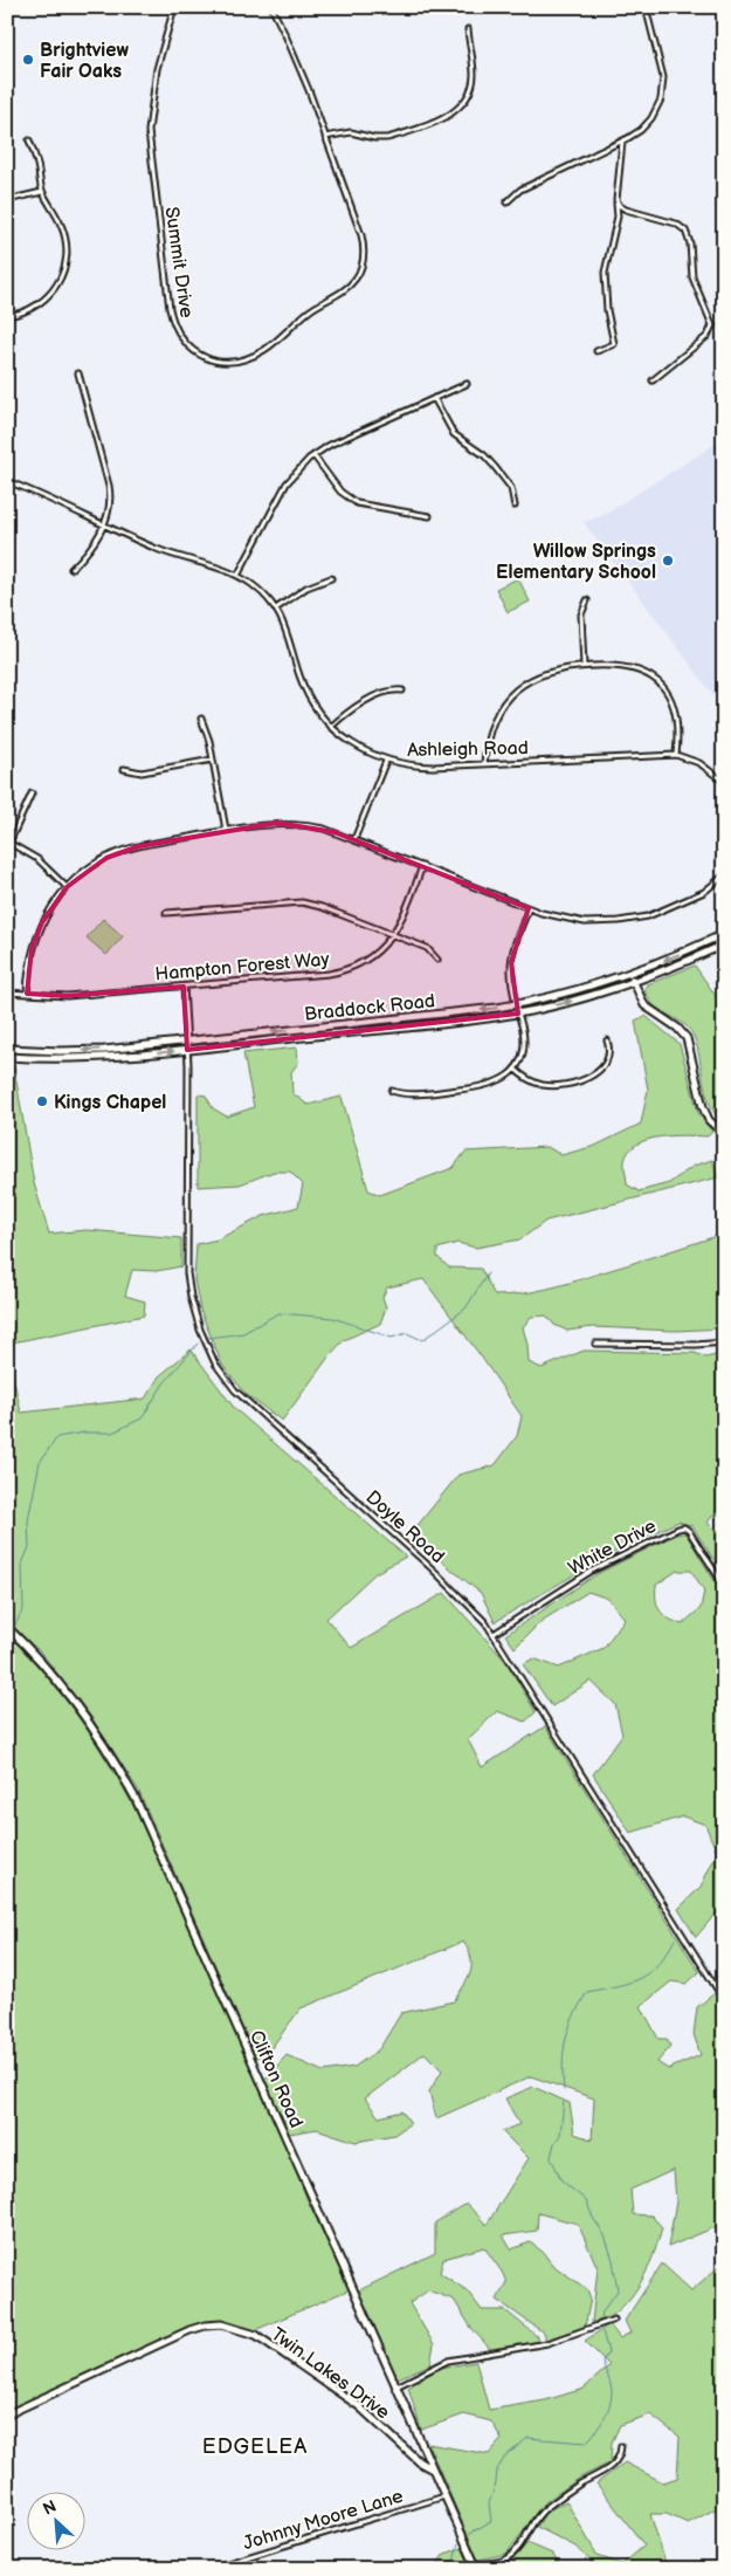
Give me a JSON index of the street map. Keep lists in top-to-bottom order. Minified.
{"streets":{"main road":["Braddock Road","Clifton Road","Twin Lakes Drive"],"street":["Summit Drive","Ashleigh Road","Hampton Forest Way","Doyle Road","White Drive","Johnny Moore Lane"]},"crossings":[["Hampton Forest Way","Doyle Road"],["Braddock Road","Doyle Road"],["Doyle Road","White Drive"],["Clifton Road","Twin Lakes Drive"],["Clifton Road","Johnny Moore Lane"]],"districts":["EDGELEA"],"places":["Brightview Fair Oaks","Willow Springs Elementary School","Kings Chapel"],"north":"top left"}
